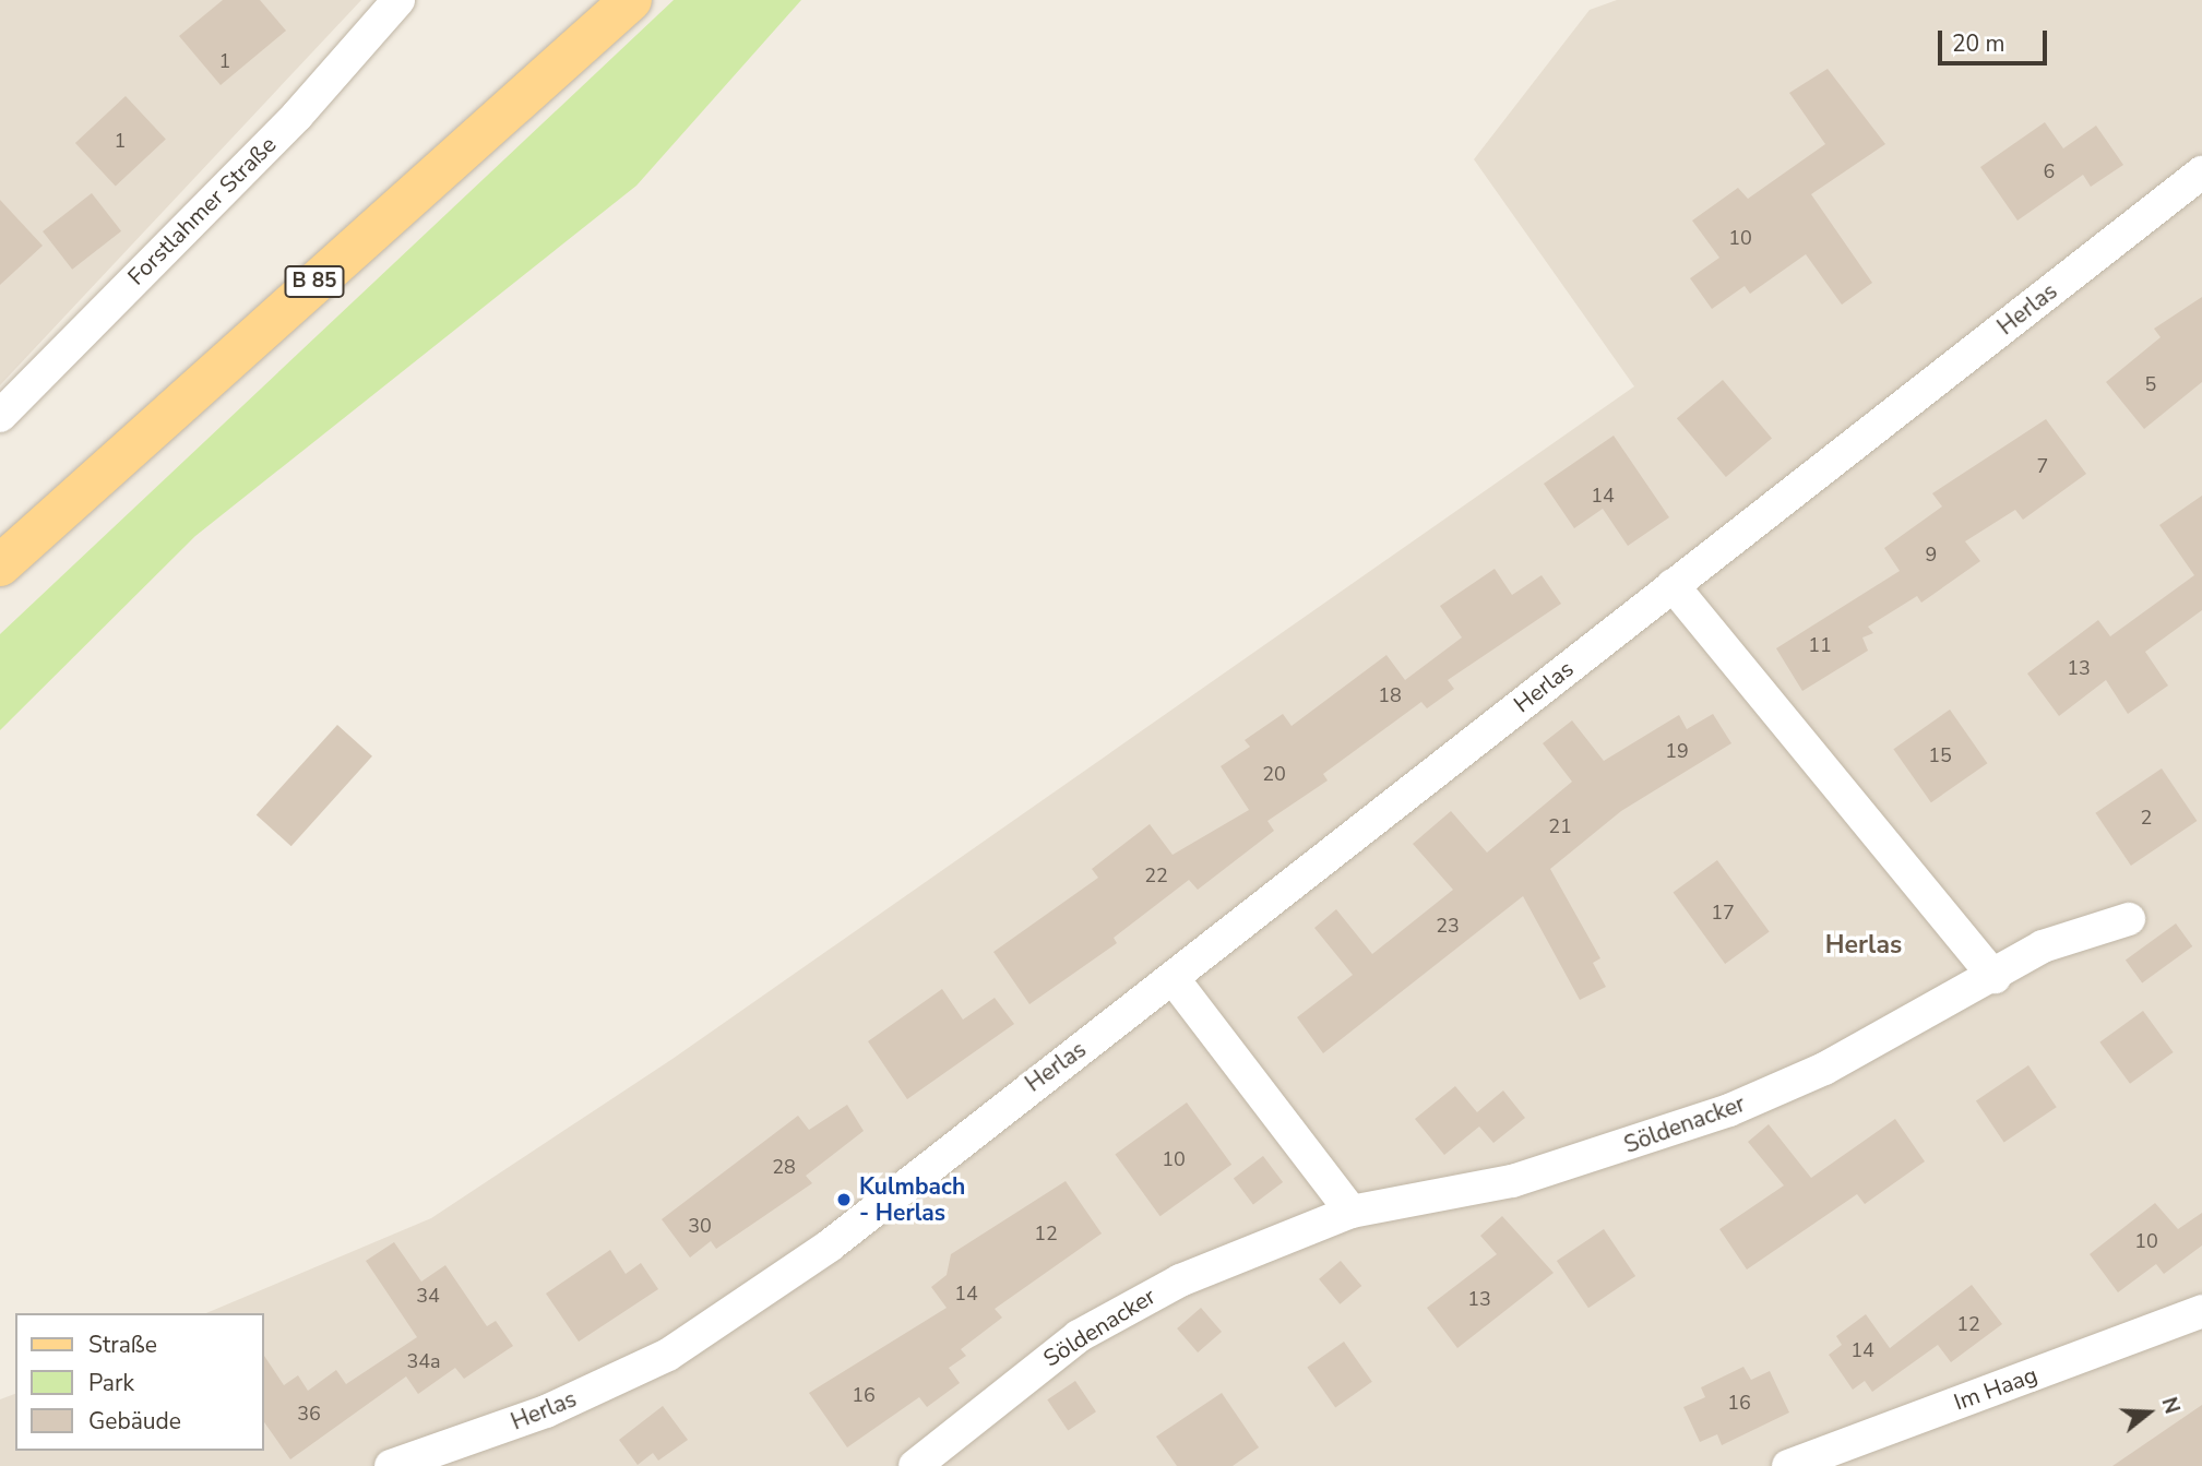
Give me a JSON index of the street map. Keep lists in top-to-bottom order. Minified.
{"streets":{"main road":["B 85"],"street":["Forstlahmer Straße","Herlas","Söldenacker","Im Haag"]},"districts":["Herlas"],"places":["Kulmbach - Herlas"],"house_numbers":["1","1","6","10","5","7","14","9","11","13","18","19","15","20","2","21","22","17","23","10","28","30","12","10","14","34","13","12","14","34a","16","16","36"],"legend":["Straße","Park","Gebäude"],"scale_bar":"20 m","north":"right"}
